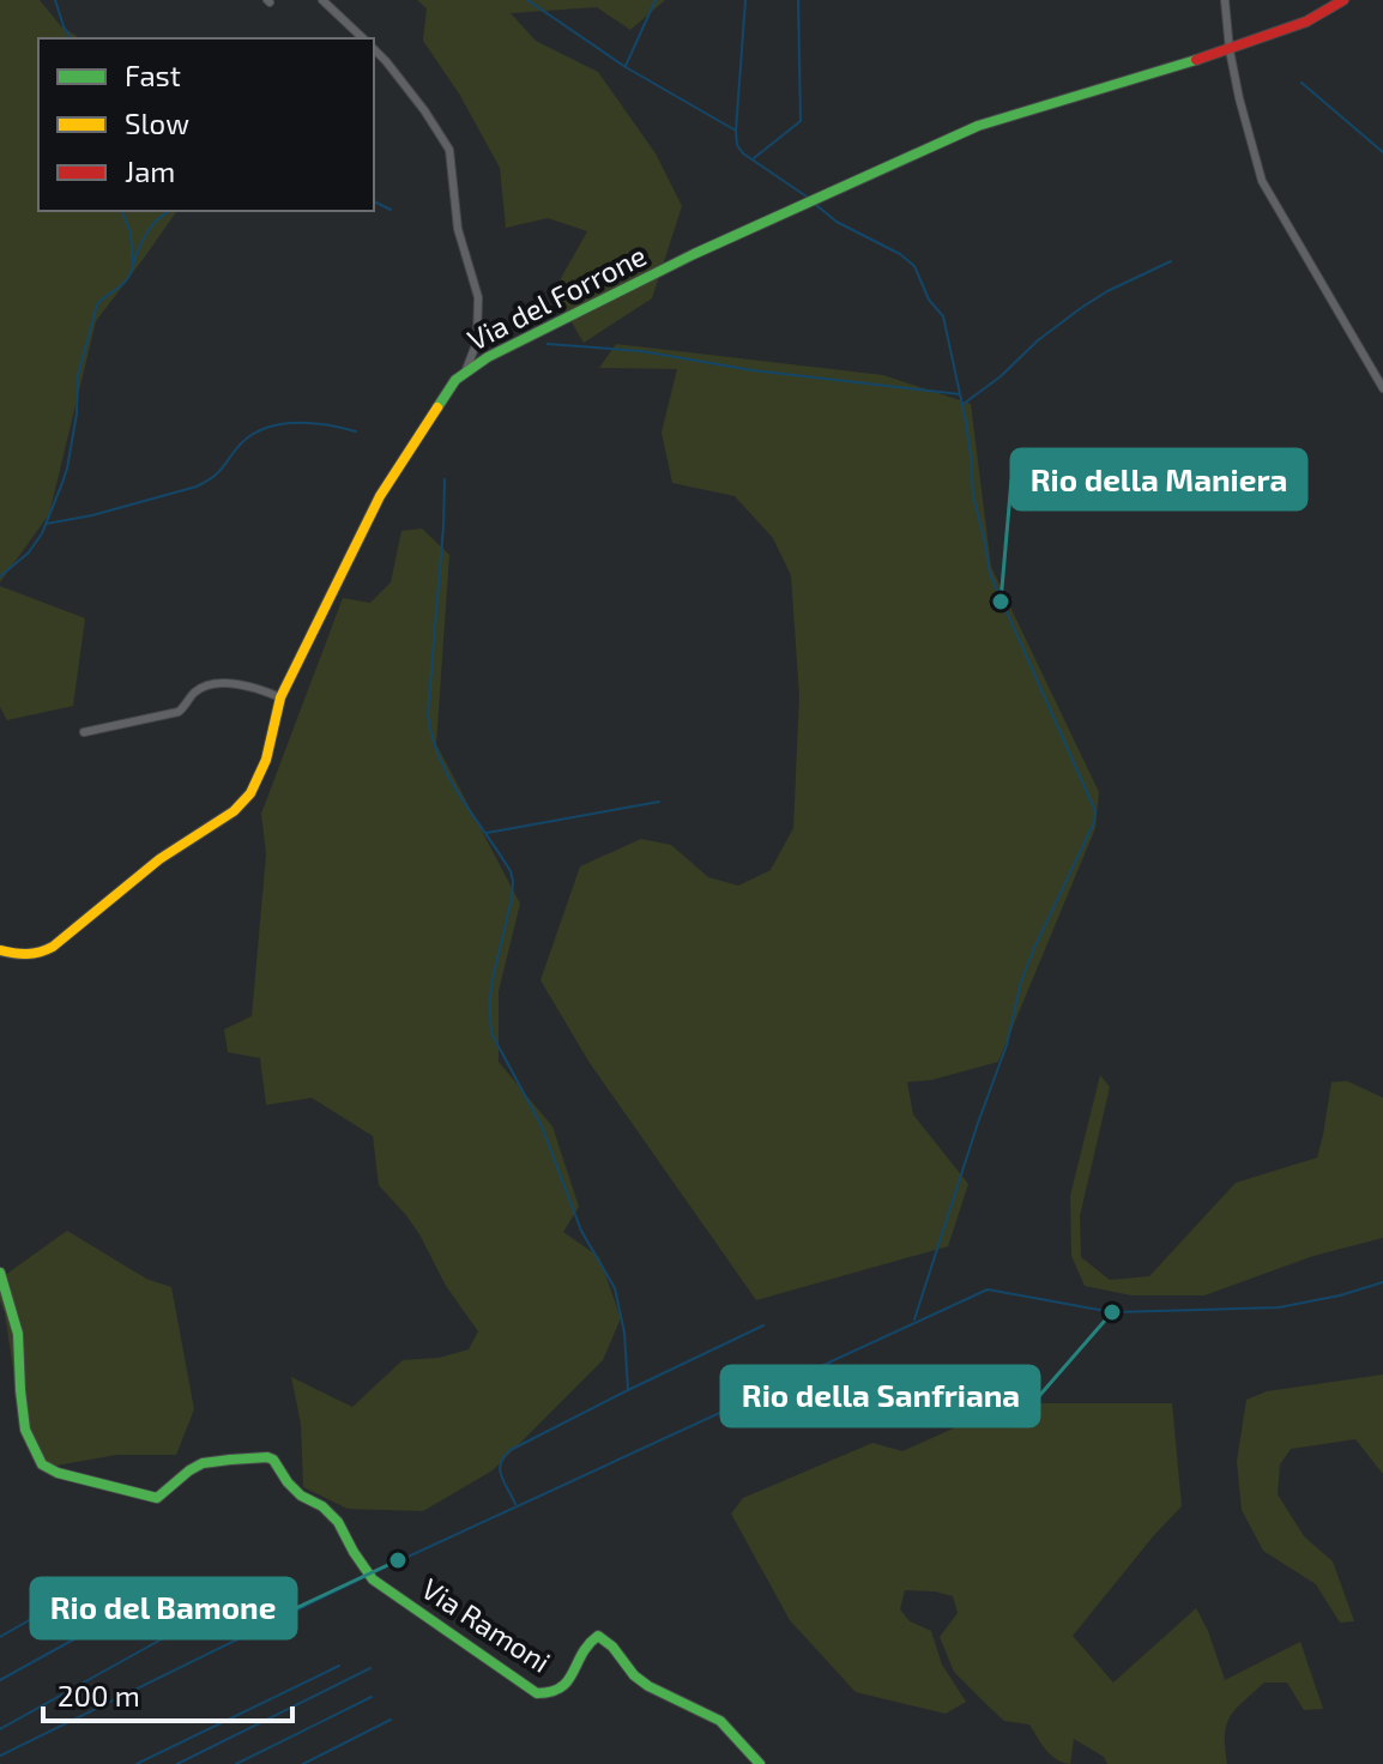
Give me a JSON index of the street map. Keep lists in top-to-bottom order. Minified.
{"streets":{"street":["Via del Forrone","Via Ramoni"]},"places":["Rio della Maniera","Rio della Sanfriana","Rio del Bamone"],"legend":["Fast","Slow","Jam"],"scale_bar":"200 m"}
